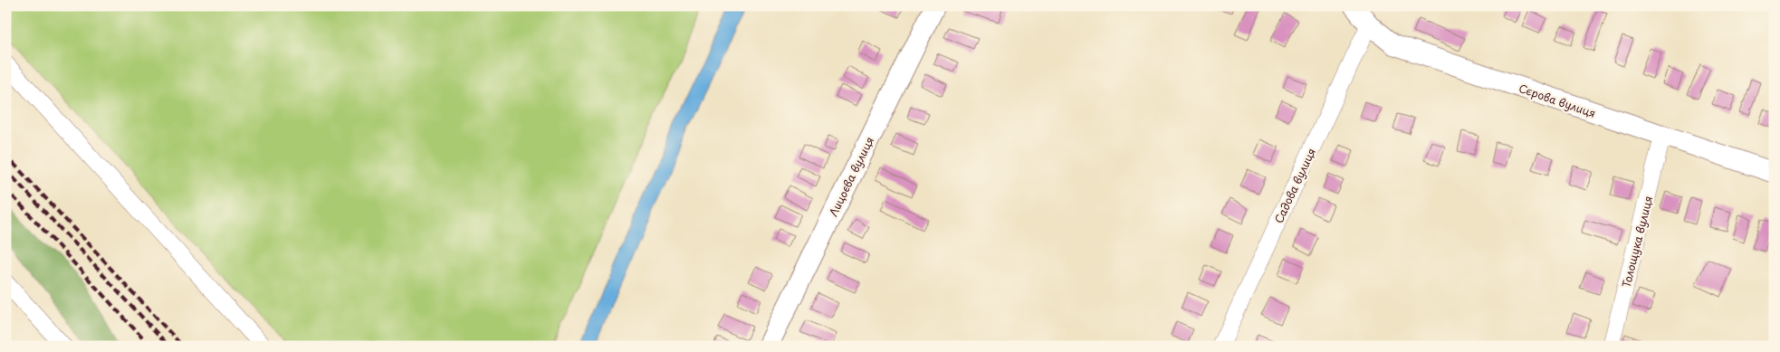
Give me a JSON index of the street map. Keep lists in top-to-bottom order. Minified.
{"streets":{"street":["Сєрова вулиця","Лицоєва вулиця","Садова вулиця","Толощука вулиця"]},"crossings":[["Сєрова вулиця","Садова вулиця"],["Сєрова вулиця","Толощука вулиця"]]}
